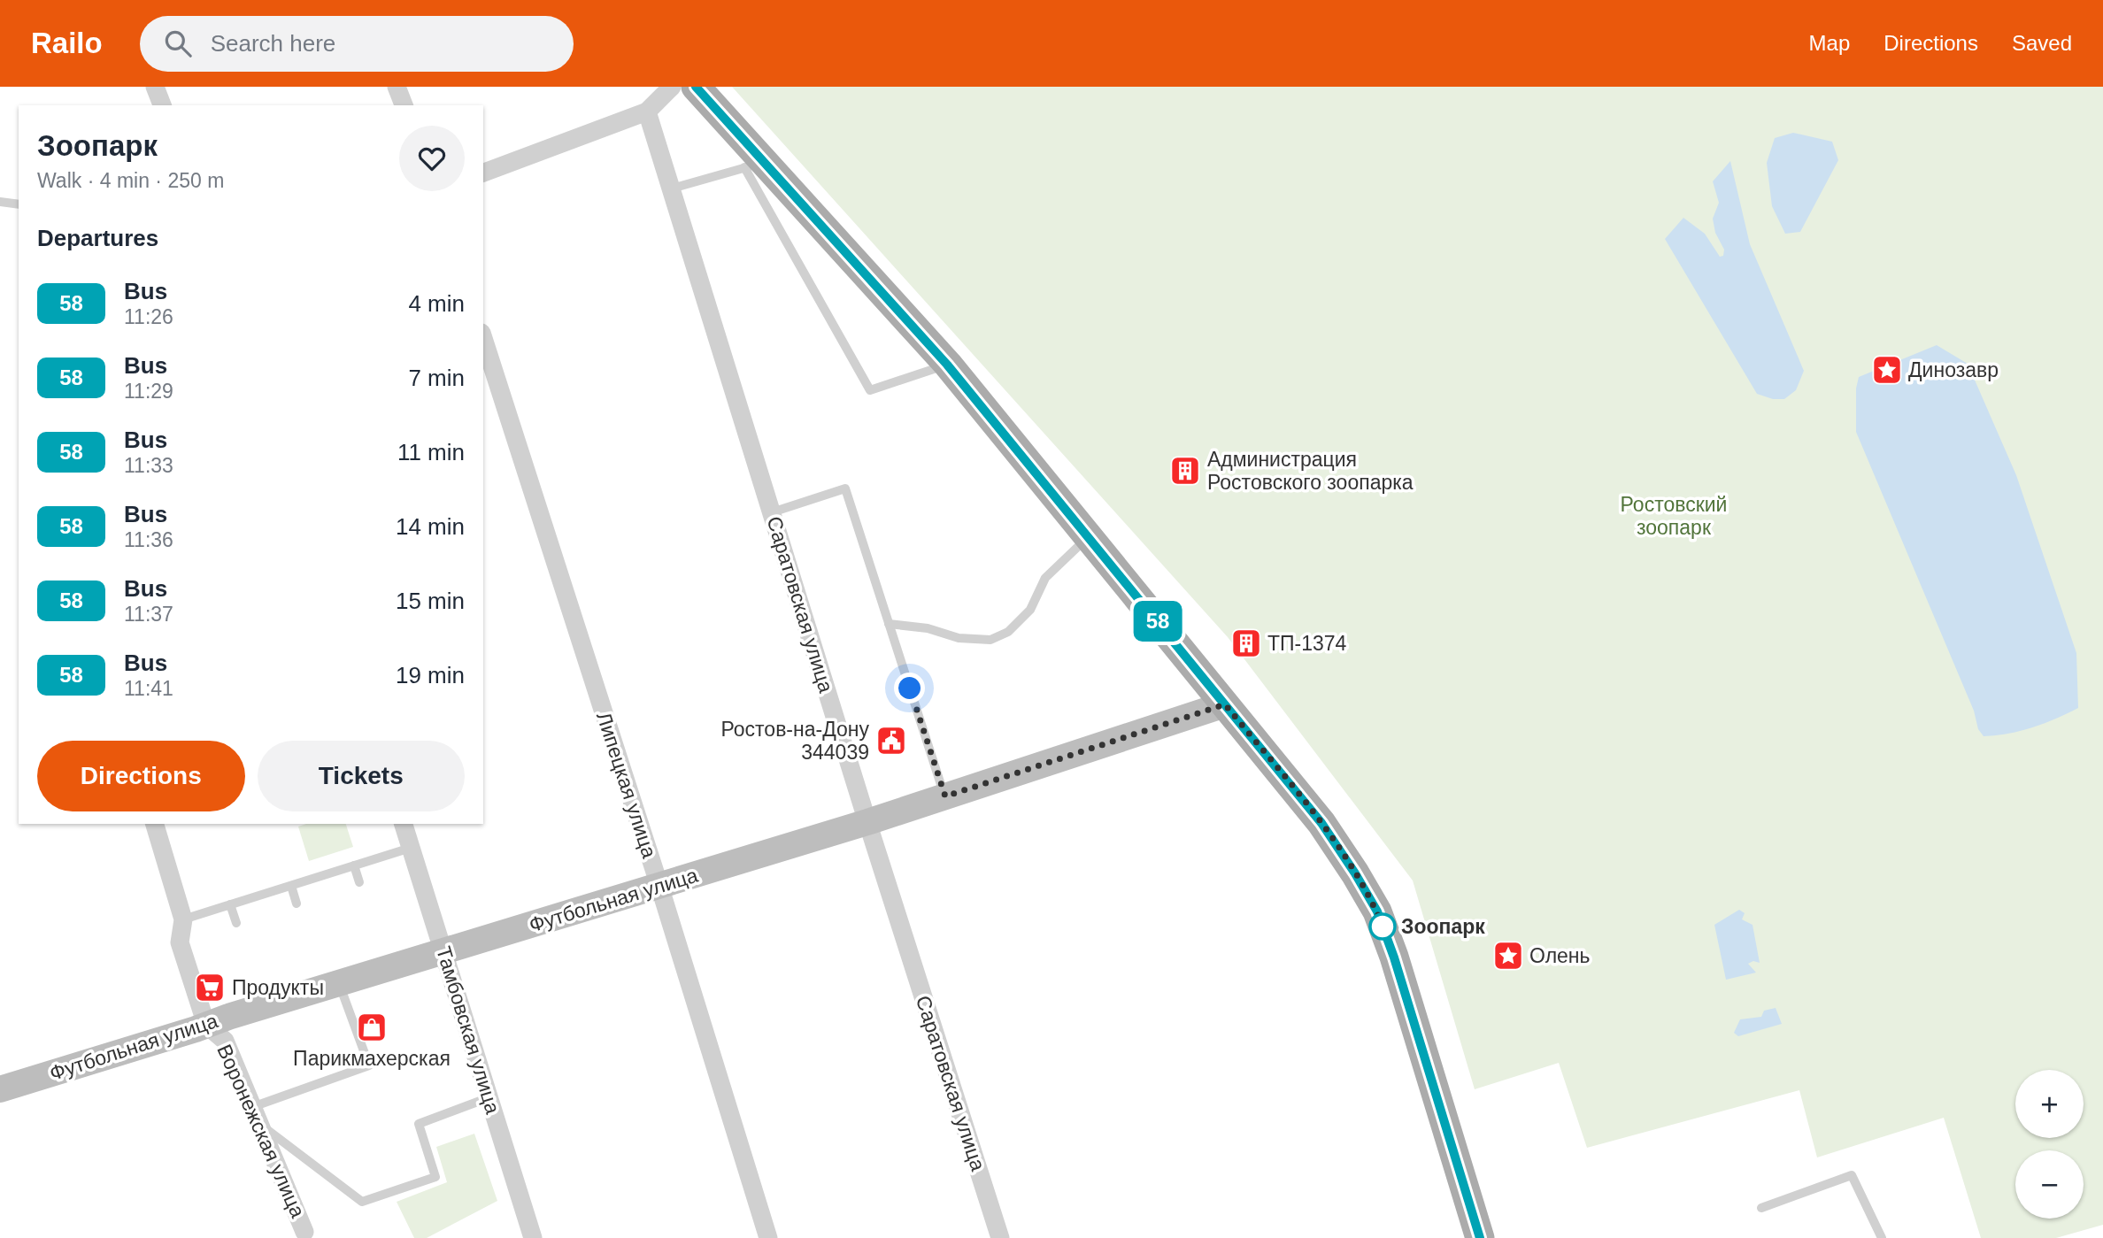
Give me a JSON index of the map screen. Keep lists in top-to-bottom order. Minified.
{"streets":{"main road":["Футбольная улица"],"street":["Саратовская улица","Липецкая улица","Тамбовская улица","Воронежская улица"]},"crossings":[["Саратовская улица","Футбольная улица"],["Липецкая улица","Футбольная улица"],["Футбольная улица","Тамбовская улица"],["Футбольная улица","Воронежская улица"]],"parks":["Ростовский зоопарк"],"places":{"place":["Динозавр","Олень"],"building":["Администрация Ростовского зоопарка","ТП-1374"],"public building":["Ростов-на-Дону 344039"],"other":["Зоопарк"],"supermarket":["Продукты"],"shop":["Парикмахерская"]},"lines":["bus line 58"],"page":{"header":"Railo","search":"Search here","nav":["Map","Directions","Saved"],"on_map":"58","heading":[["Зоопарк","Walk · 4 min · 250 m"],"Departures"],"list":[{"mark":"58","name":"Bus","note":"11:26","value":"4 min"},{"mark":"58","name":"Bus","note":"11:29","value":"7 min"},{"mark":"58","name":"Bus","note":"11:33","value":"11 min"},{"mark":"58","name":"Bus","note":"11:36","value":"14 min"},{"mark":"58","name":"Bus","note":"11:37","value":"15 min"},{"mark":"58","name":"Bus","note":"11:41","value":"19 min"}],"buttons":["Directions","Tickets"],"map_buttons":["+","−"]}}
